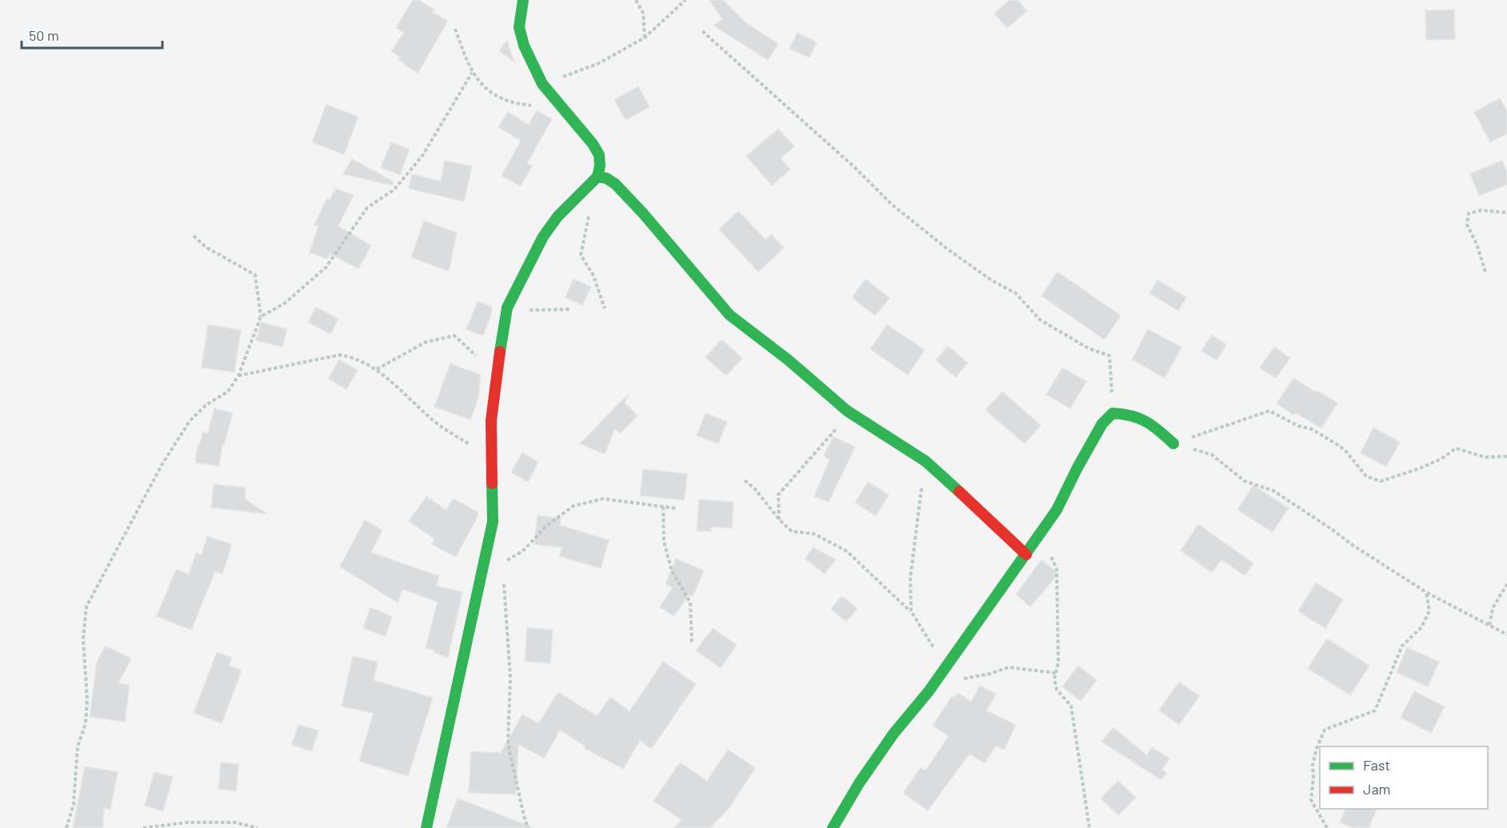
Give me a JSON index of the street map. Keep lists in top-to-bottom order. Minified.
{"legend":["Fast","Jam"],"scale_bar":"50 m"}
